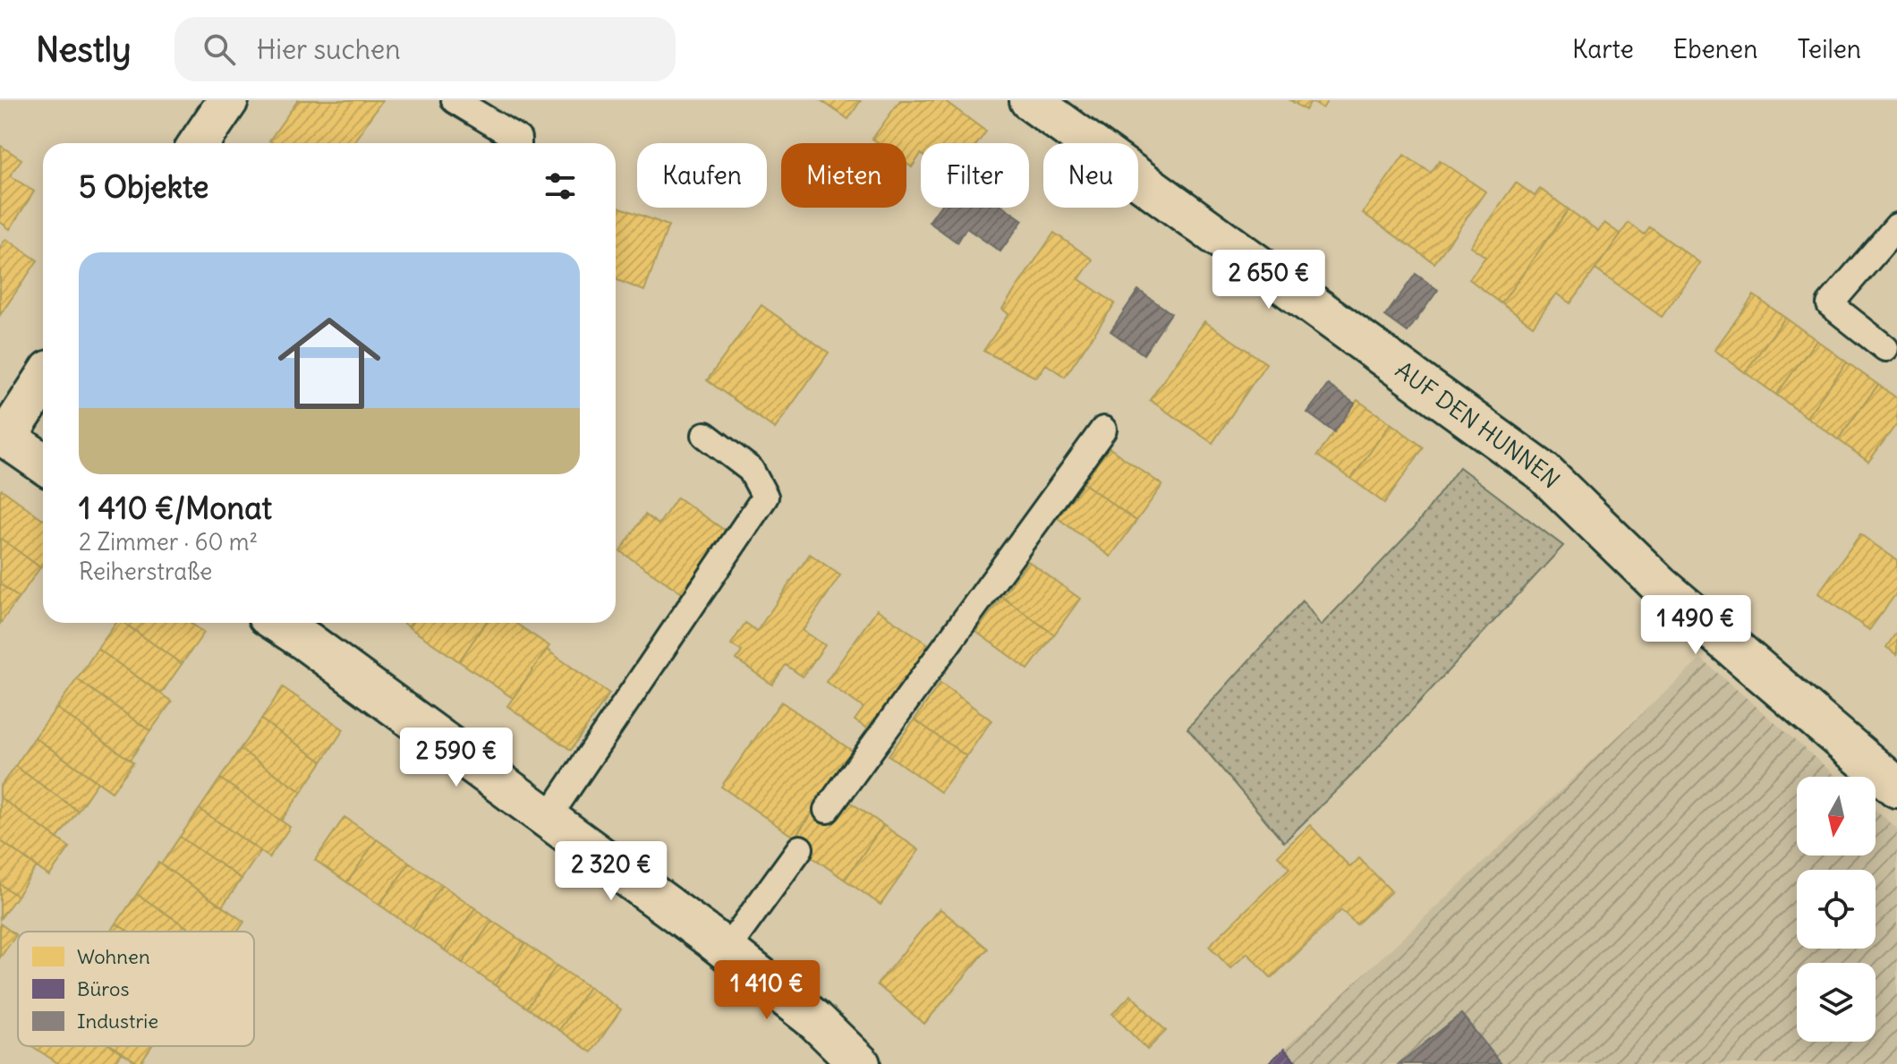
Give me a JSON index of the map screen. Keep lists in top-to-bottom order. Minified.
{"streets":{"street":["AUF DEN HUNNEN"]},"legend":["Wohnen","Büros","Industrie"],"north":"bottom","page":{"header":"Nestly","search":"Hier suchen","nav":["Karte","Ebenen","Teilen"],"chip":["Kaufen","Mieten","Filter","Neu"],"heading":"5 Objekte","list":[{"name":"1 410 €/Monat","note":"2 Zimmer · 60 m² · Reiherstraße"}],"price":["2 650 €","1 490 €","2 590 €","2 320 €","1 410 €"]}}
